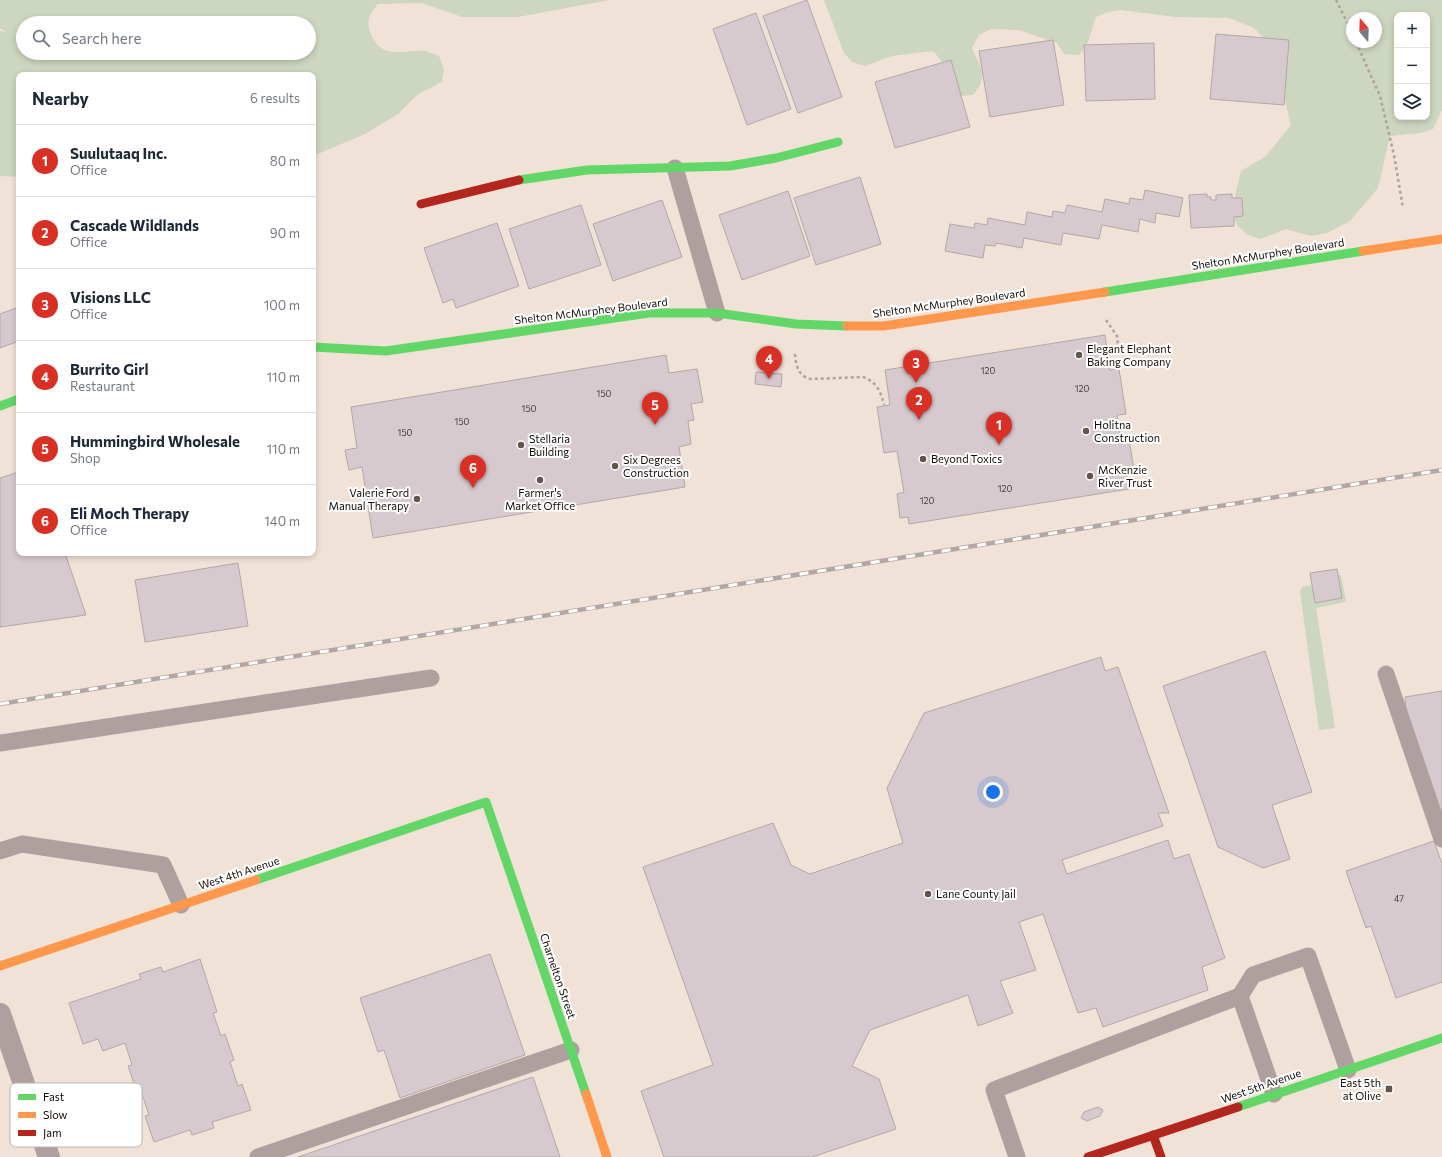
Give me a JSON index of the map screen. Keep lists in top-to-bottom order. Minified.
{"streets":{"street":["Shelton McMurphey Boulevard","West 4th Avenue","Charnelton Street","West 5th Avenue"]},"crossings":[["West 4th Avenue","Charnelton Street"]],"places":{"other":["Elegant Elephant Baking Company","Holitna Construction","Stellaria Building","Beyond Toxics","Six Degrees Construction","McKenzie River Trust","Farmer's Market Office","Valerie Ford Manual Therapy","Lane County Jail"],"transit":["East 5th at Olive"]},"house_numbers":["120","120","150","150","150","150","120","120","47"],"legend":["Fast","Slow","Jam"],"north":"top","page":{"map_buttons":["+","−"],"search":"Search here","heading":["Nearby","6 results"],"list":[{"mark":"1","name":"Suulutaaq Inc.","note":"Office","value":"80 m"},{"mark":"2","name":"Cascade Wildlands","note":"Office","value":"90 m"},{"mark":"3","name":"Visions LLC","note":"Office","value":"100 m"},{"mark":"4","name":"Burrito Girl","note":"Restaurant","value":"110 m"},{"mark":"5","name":"Hummingbird Wholesale","note":"Shop","value":"110 m"},{"mark":"6","name":"Eli Moch Therapy","note":"Office","value":"140 m"}],"pins":["4","3","2","5","1","6"]}}
